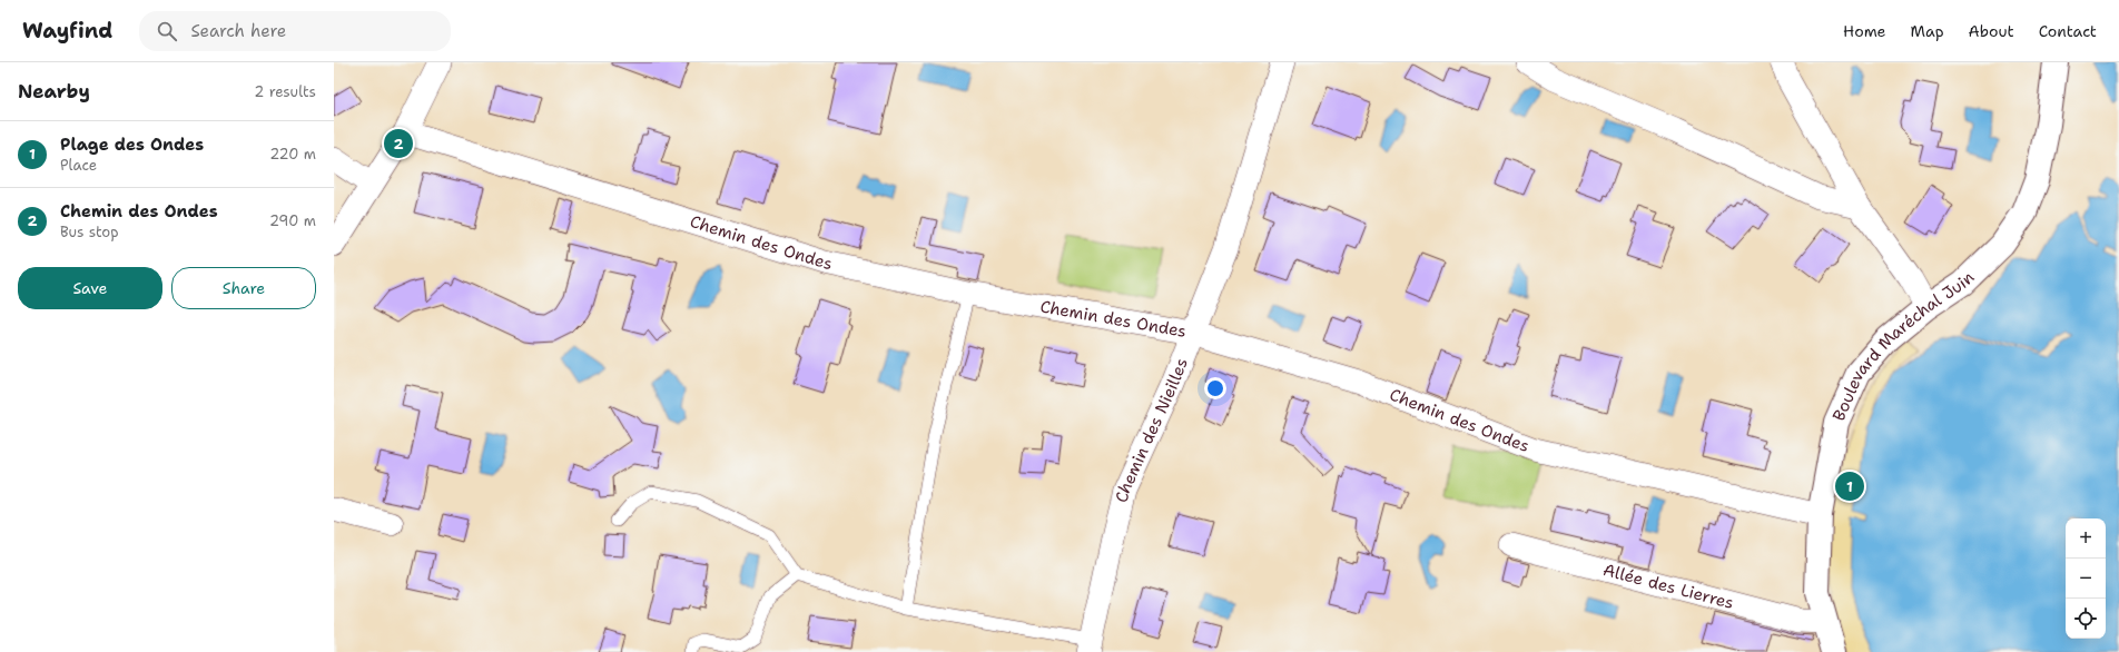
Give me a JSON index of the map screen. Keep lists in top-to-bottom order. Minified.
{"streets":{"street":["Chemin des Ondes","Boulevard Maréchal Juin","Chemin des Nieilles","Allée des Lierres"]},"crossings":[["Chemin des Ondes","Boulevard Maréchal Juin"],["Chemin des Ondes","Chemin des Nieilles"],["Boulevard Maréchal Juin","Allée des Lierres"]],"page":{"header":"Wayfind","search":"Search here","nav":["Home","Map","About","Contact"],"heading":["Nearby","2 results"],"list":[{"mark":"1","name":"Plage des Ondes","note":"Place","value":"220 m"},{"mark":"2","name":"Chemin des Ondes","note":"Bus stop","value":"290 m"}],"pins":["2","1"],"buttons":["Save","Share"],"map_buttons":["+","−"]}}
